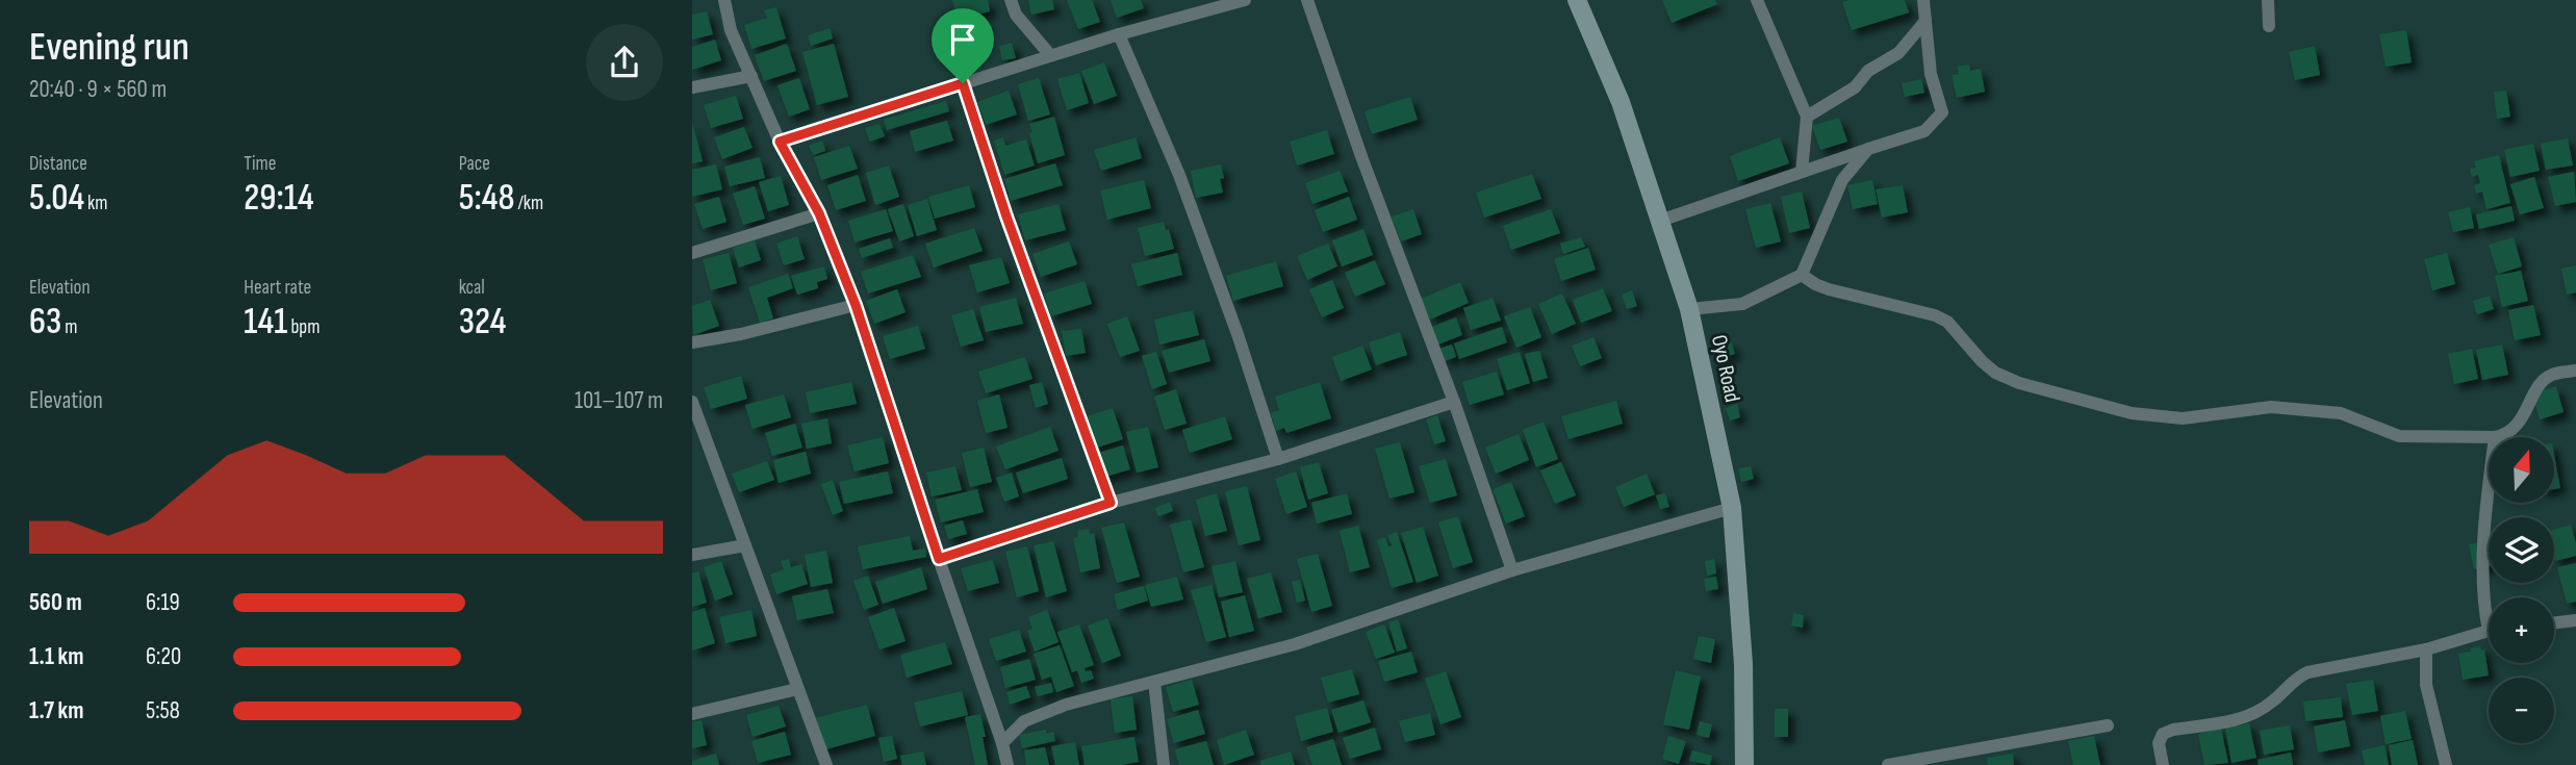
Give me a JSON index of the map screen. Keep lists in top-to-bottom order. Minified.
{"streets":{"street":["Oyo Road"]},"north":"top","page":{"heading":["Evening run","20:40 · 9 × 560 m"],"stats":[["Distance","5.04 km"],["Time","29:14"],["Pace","5:48 /km"],["Elevation","63 m"],["Heart rate","141 bpm"],["kcal","324"]],"chart":["Elevation","101–107 m"],"map_buttons":["+","−"],"list":[{"name":"560 m","note":"6:19"},{"name":"1.1 km","note":"6:20"},{"name":"1.7 km","note":"5:58"}]}}
